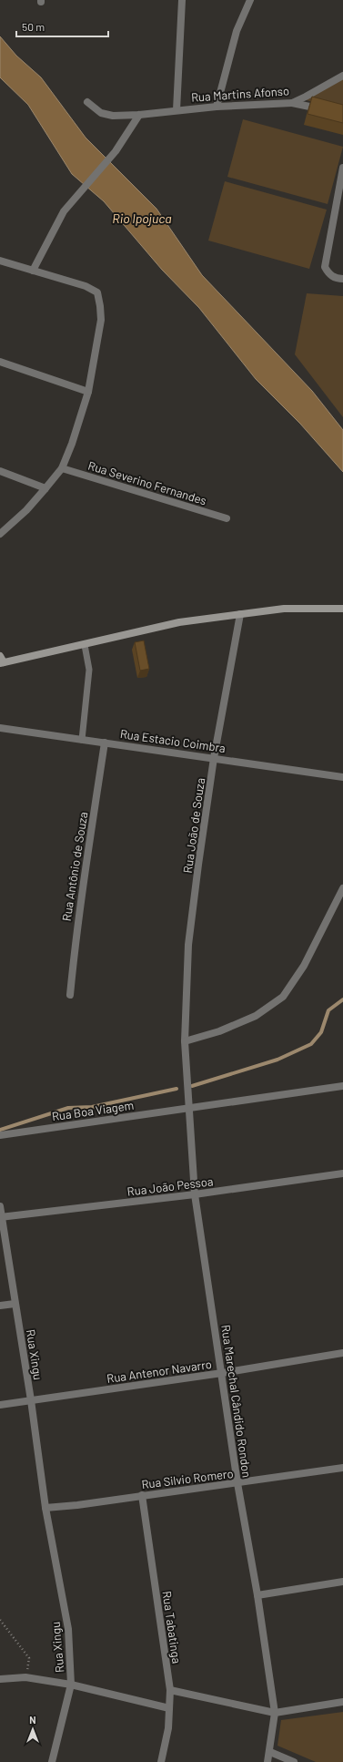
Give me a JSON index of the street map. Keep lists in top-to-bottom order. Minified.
{"streets":{"street":["Rua Martins Afonso","Rua Severino Fernandes","Rua Estacio Coimbra","Rua João de Souza","Rua Antônio de Souza","Rua Boa Viagem","Rua João Pessoa","Rua Xingu","Rua Antenor Navarro","Rua Marechal Cândido Rondon","Rua Silvio Romero","Rua Tabatinga"]},"crossings":[["Rua Estacio Coimbra","Rua João de Souza"],["Rua Estacio Coimbra","Rua Antônio de Souza"],["Rua João de Souza","Rua Marechal Cândido Rondon"],["Rua Boa Viagem","Rua Marechal Cândido Rondon"],["Rua João Pessoa","Rua Xingu"],["Rua João Pessoa","Rua Marechal Cândido Rondon"],["Rua Xingu","Rua Antenor Navarro"],["Rua Xingu","Rua Silvio Romero"],["Rua Antenor Navarro","Rua Marechal Cândido Rondon"],["Rua Marechal Cândido Rondon","Rua Silvio Romero"],["Rua Silvio Romero","Rua Tabatinga"]],"water":["Rio Ipojuca"],"scale_bar":"50 m","north":"top"}
